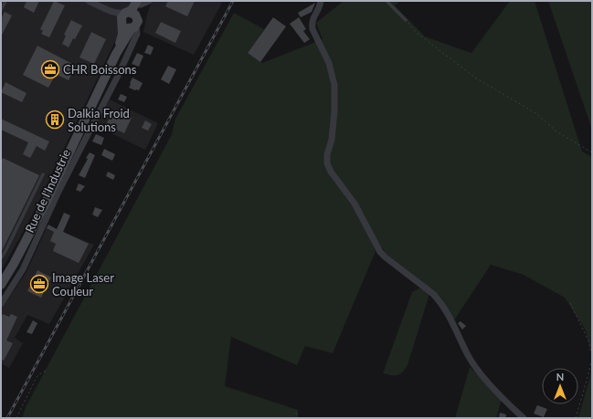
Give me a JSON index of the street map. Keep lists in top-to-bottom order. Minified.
{"streets":{"main road":["Rue de l'Industrie"]},"places":{"office":["CHR Boissons","Image Laser Couleur"],"building":["Dalkia Froid Solutions"]},"north":"top"}
